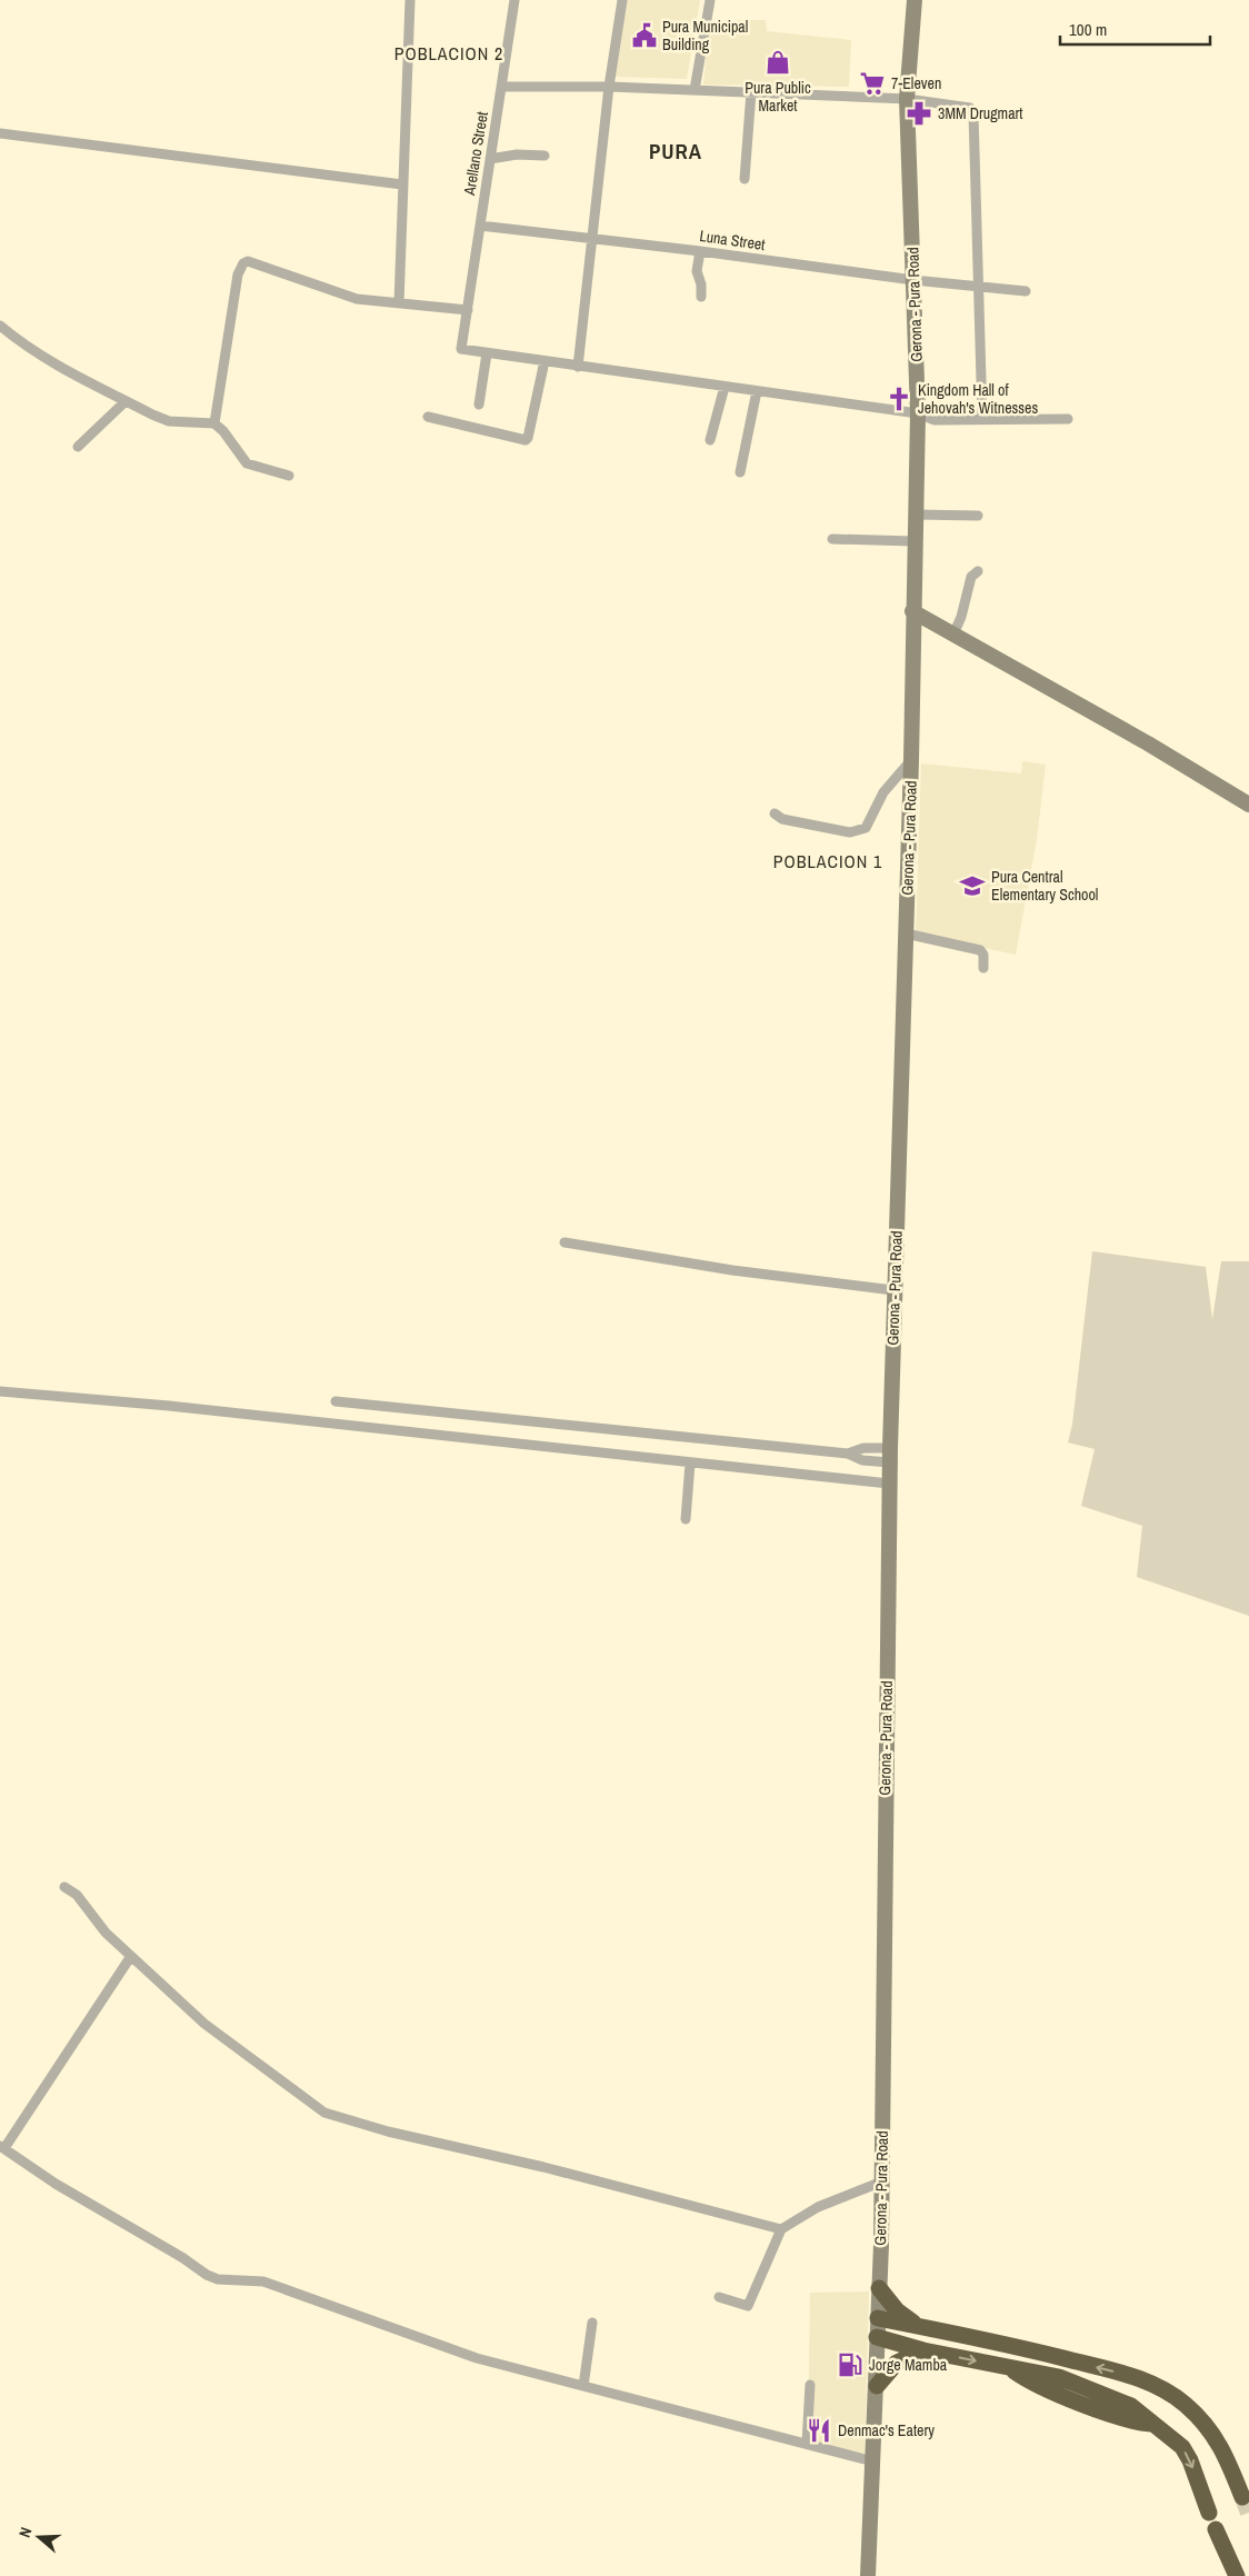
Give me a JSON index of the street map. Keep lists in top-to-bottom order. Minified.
{"streets":{"main road":["Gerona - Pura Road"],"street":["Arellano Street","Luna Street"]},"crossings":[["Arellano Street","Luna Street"],["Luna Street","Gerona - Pura Road"]],"districts":["POBLACION 2","PURA","POBLACION 1"],"places":{"public building":["Pura Municipal Building"],"shop":["Pura Public Market"],"supermarket":["7-Eleven"],"pharmacy":["3MM Drugmart"],"church":["Kingdom Hall of Jehovah's Witnesses"],"school or university":["Pura Central Elementary School"],"fuel station":["Jorge Mamba"],"restaurant":["Denmac's Eatery"]},"scale_bar":"100 m","north":"left"}
